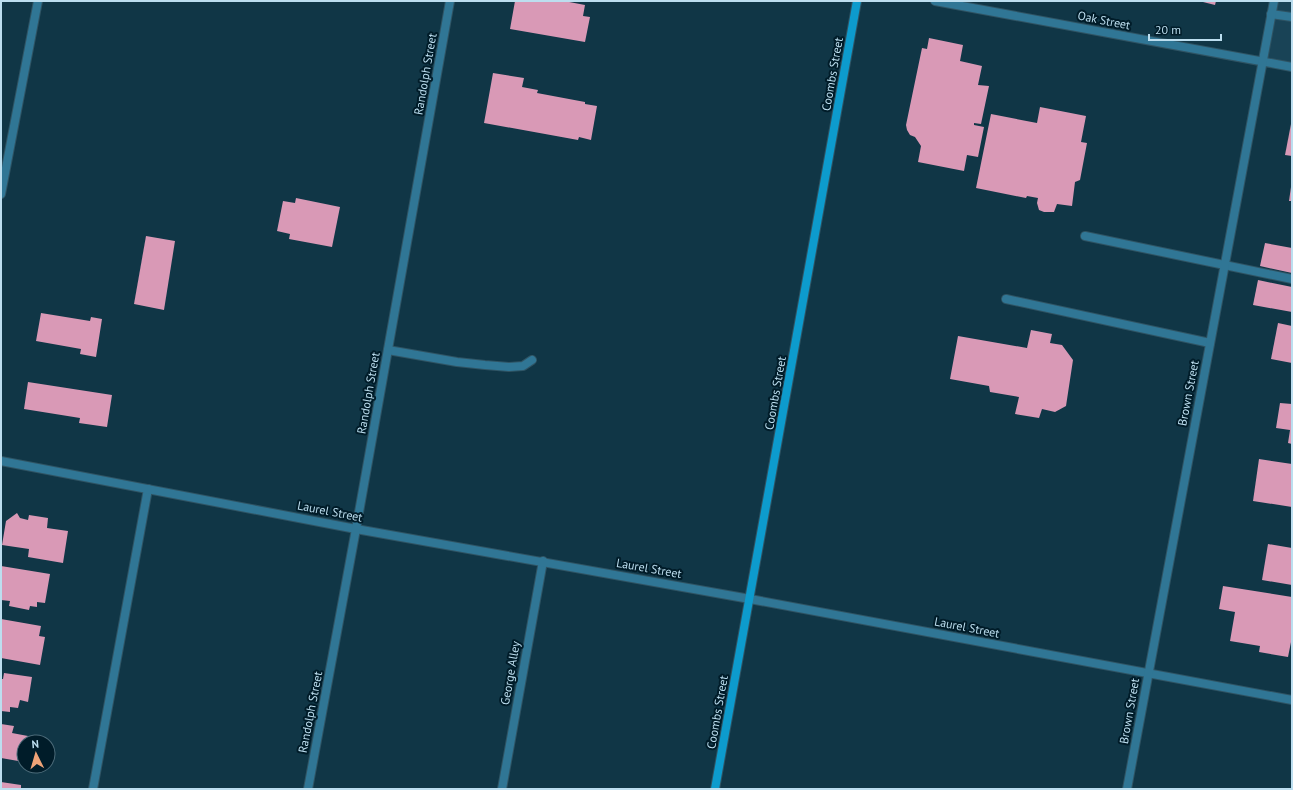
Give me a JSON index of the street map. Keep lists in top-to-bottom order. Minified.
{"streets":{"street":["Oak Street","Randolph Street","Coombs Street","Brown Street","Laurel Street","George Alley"]},"crossings":[["Oak Street","Brown Street"],["Randolph Street","Laurel Street"],["Coombs Street","Laurel Street"],["Brown Street","Laurel Street"],["Laurel Street","George Alley"]],"scale_bar":"20 m","north":"top"}
